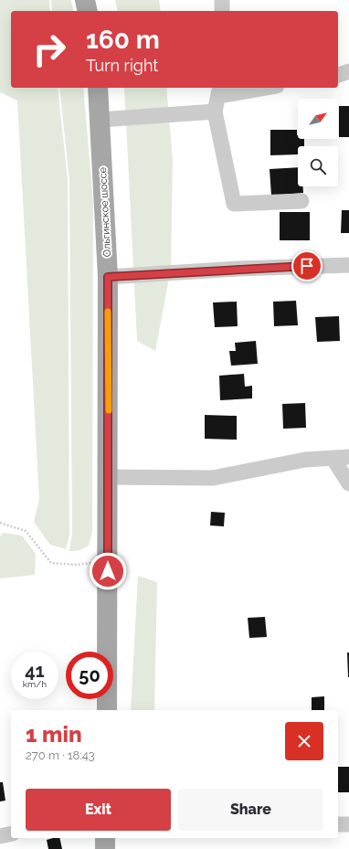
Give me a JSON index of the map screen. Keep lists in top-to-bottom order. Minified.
{"streets":{"main road":["Ольгинское шоссе"]},"north":"top right","page":{"turn":["160 m","Turn right"],"speed":"41 km/h","limit":"50","heading":["1 min","270 m · 18:43"],"buttons":["Exit","Share"]}}
